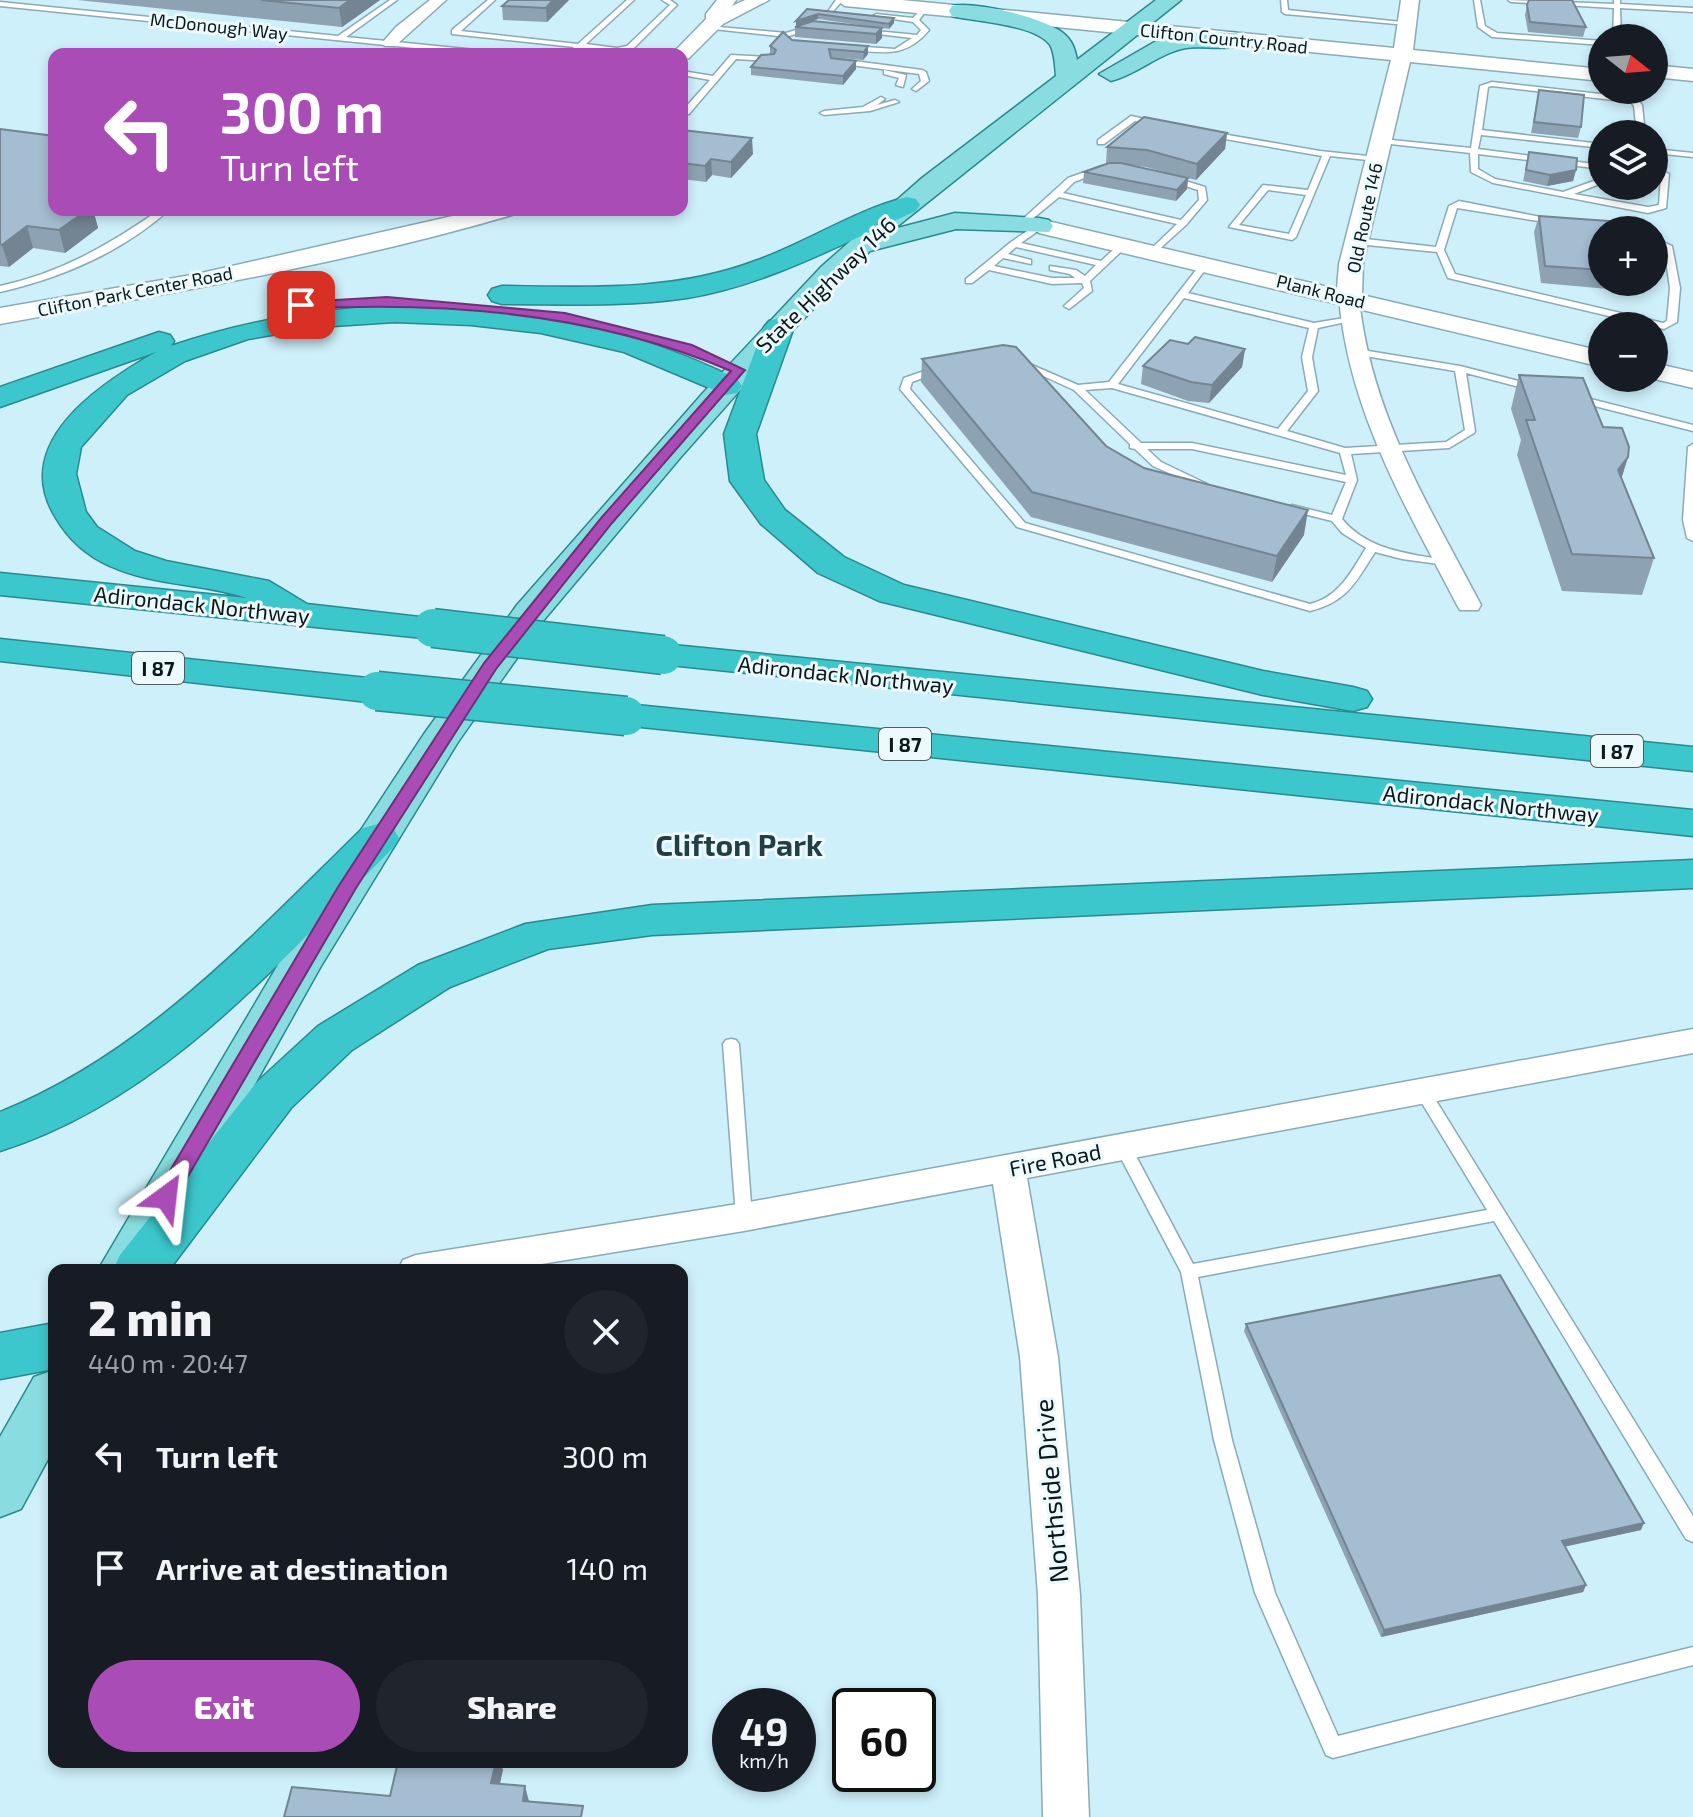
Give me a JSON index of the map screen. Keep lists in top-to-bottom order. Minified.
{"streets":{"highway":["Adirondack Northway","I 87"],"main road":["State Highway 146"],"street":["Clifton Country Road","Old Route 146","Clifton Park Center Road","Plank Road","Fire Road","Northside Drive"],"lane":["McDonough Way"]},"crossings":[["Clifton Country Road","Old Route 146"],["Clifton Country Road","State Highway 146"],["Old Route 146","Plank Road"],["Fire Road","Northside Drive"]],"districts":["Clifton Park"],"north":"right","page":{"map_buttons":["+","−"],"turn":["300 m","Turn left"],"heading":["2 min","440 m · 20:47"],"list":[{"name":"Turn left","value":"300 m"},{"name":"Arrive at destination","value":"140 m"}],"buttons":["Exit","Share"],"speed":"49 km/h","limit":"60"}}
